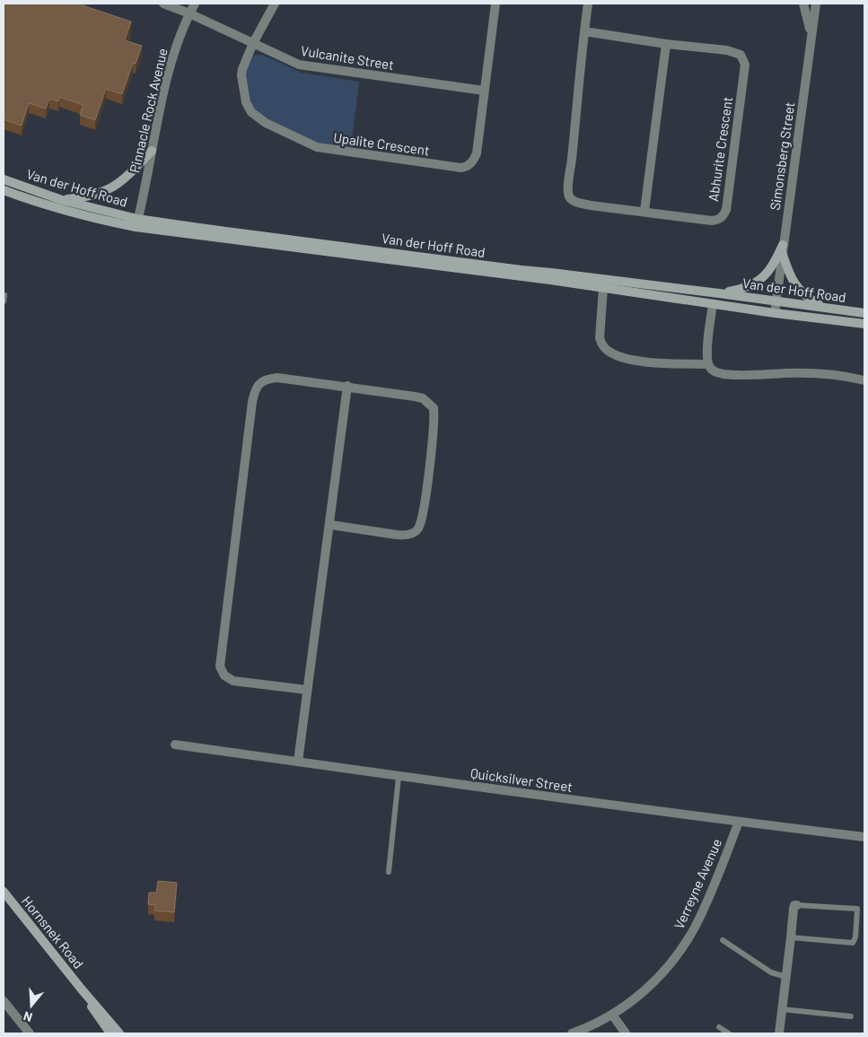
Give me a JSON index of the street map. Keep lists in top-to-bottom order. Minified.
{"streets":{"main road":["Van der Hoff Road","Hornsnek Road"],"street":["Vulcanite Street","Pinnacle Rock Avenue","Upalite Crescent","Abhurite Crescent","Simonsberg Street","Quicksilver Street","Verreyne Avenue"]},"crossings":[["Vulcanite Street","Pinnacle Rock Avenue"],["Vulcanite Street","Upalite Crescent"],["Pinnacle Rock Avenue","Van der Hoff Road"],["Simonsberg Street","Van der Hoff Road"],["Quicksilver Street","Verreyne Avenue"]],"north":"bottom"}
